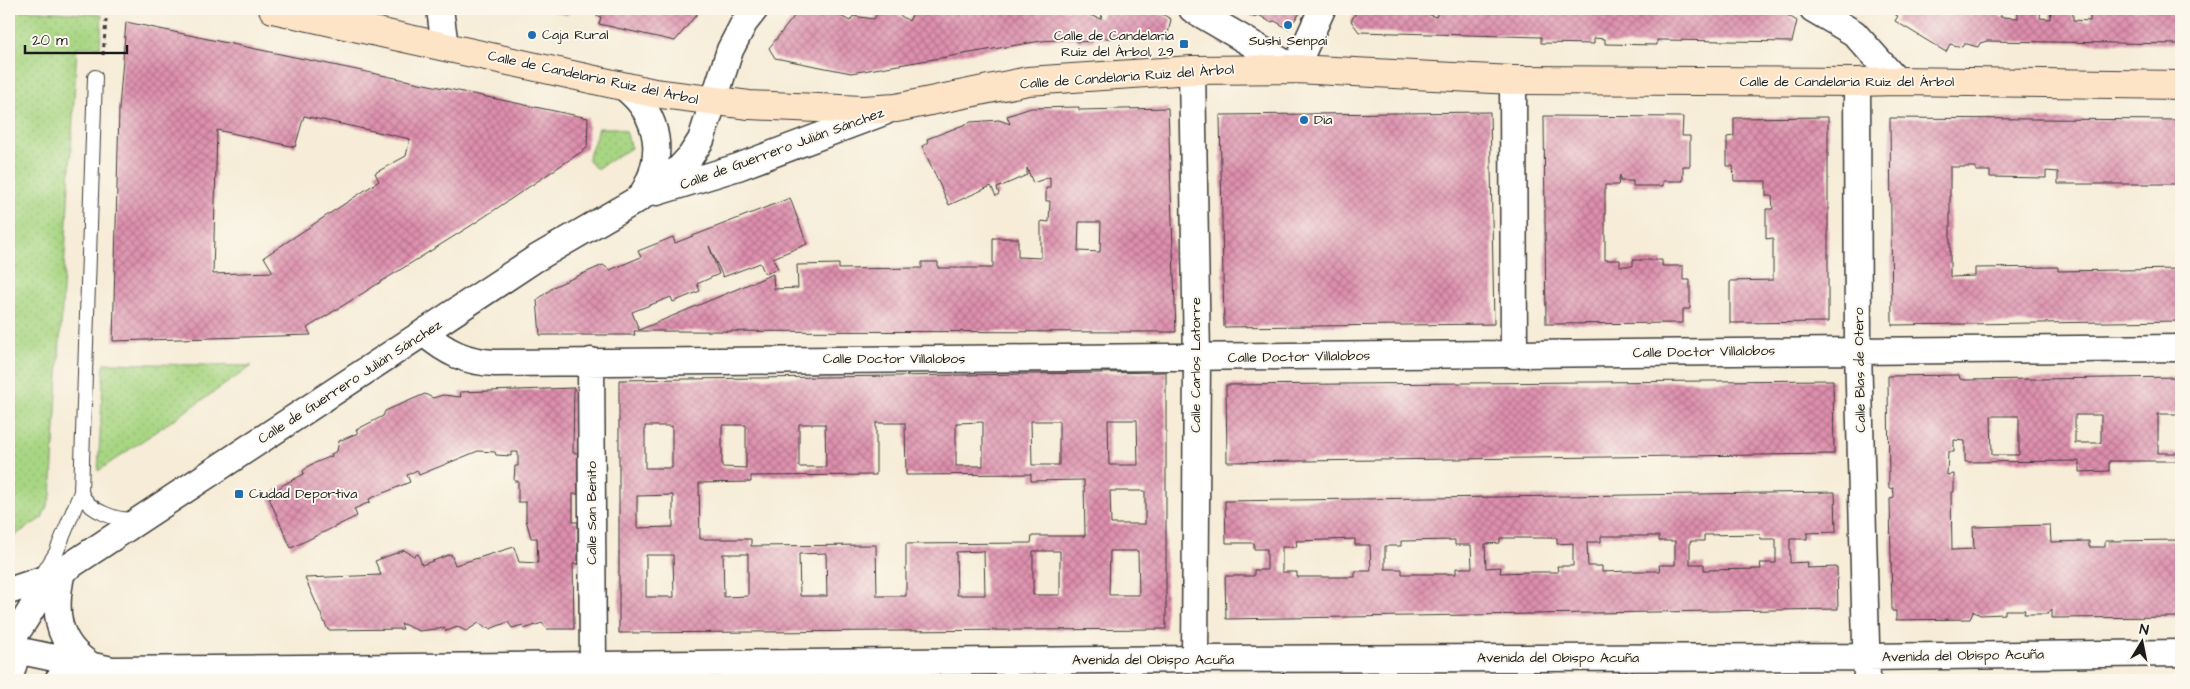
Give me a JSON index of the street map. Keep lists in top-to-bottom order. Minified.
{"streets":{"street":["Calle de Candelaria Ruiz del Árbol","Calle de Guerrero Julián Sánchez","Calle Doctor Villalobos","Calle Carlos Latorre","Calle Blas de Otero","Calle San Benito","Avenida del Obispo Acuña"]},"crossings":[["Calle de Candelaria Ruiz del Árbol","Calle de Guerrero Julián Sánchez"],["Calle de Candelaria Ruiz del Árbol","Calle Carlos Latorre"],["Calle de Candelaria Ruiz del Árbol","Calle Blas de Otero"],["Calle de Guerrero Julián Sánchez","Calle Doctor Villalobos"],["Calle de Guerrero Julián Sánchez","Avenida del Obispo Acuña"],["Calle Doctor Villalobos","Calle Carlos Latorre"],["Calle Doctor Villalobos","Calle Blas de Otero"],["Calle Doctor Villalobos","Calle San Benito"],["Calle Carlos Latorre","Avenida del Obispo Acuña"],["Calle Blas de Otero","Avenida del Obispo Acuña"],["Calle San Benito","Avenida del Obispo Acuña"]],"places":{"other":["Sushi Senpai","Caja Rural","Dia"],"transit":["Calle de Candelaria Ruiz del Árbol, 29","Ciudad Deportiva"]},"scale_bar":"20 m","north":"top"}
